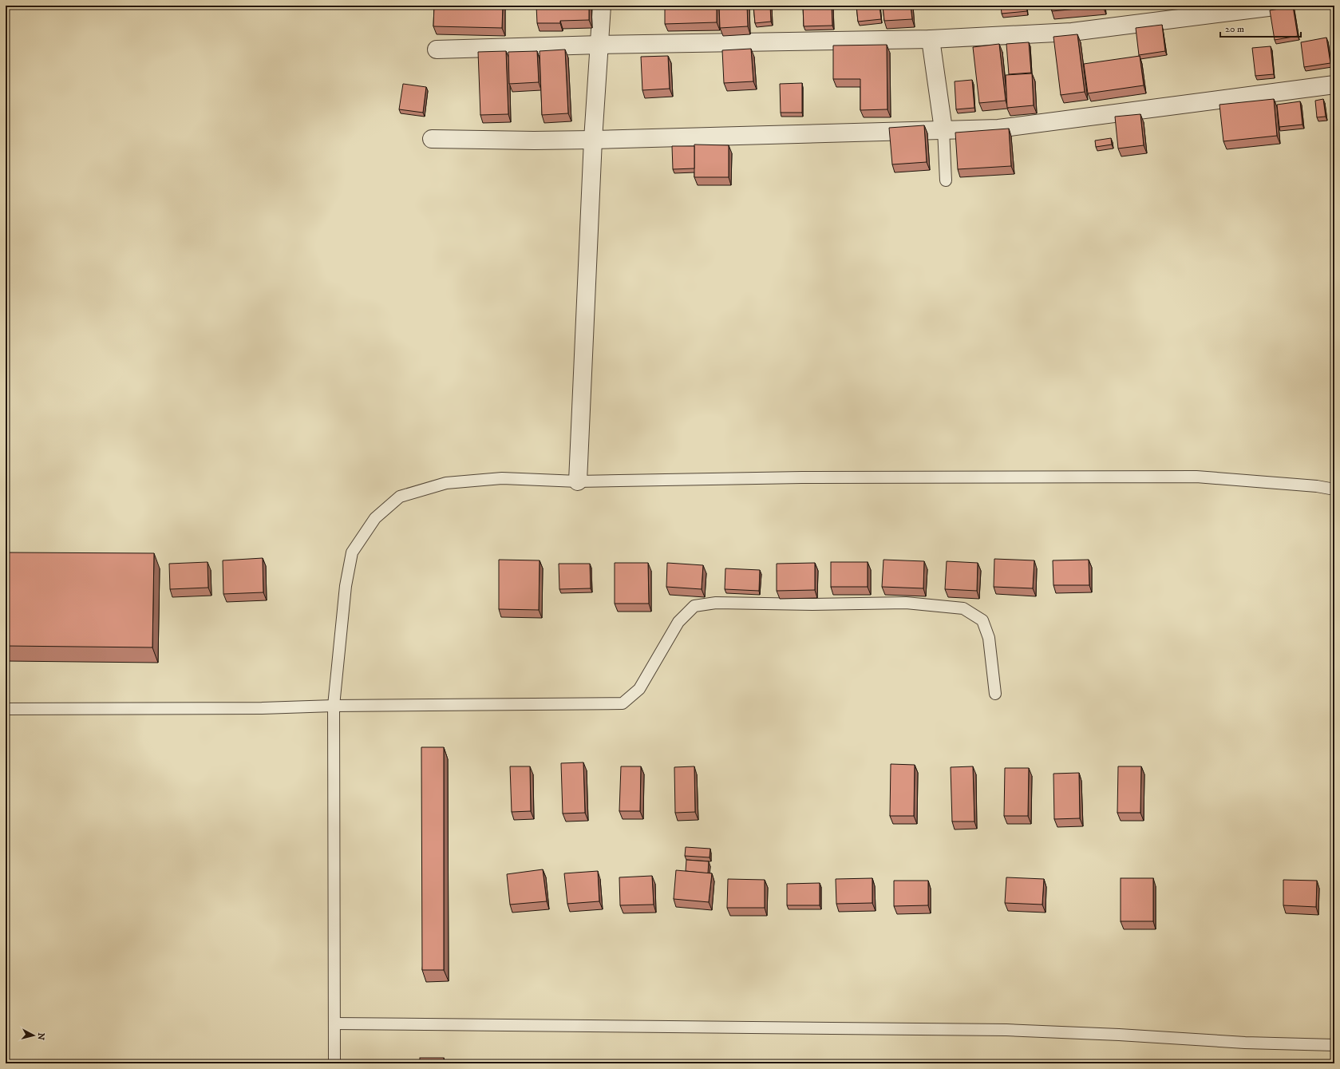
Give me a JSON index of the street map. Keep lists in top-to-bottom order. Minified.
{"scale_bar":"20 m","north":"right"}
